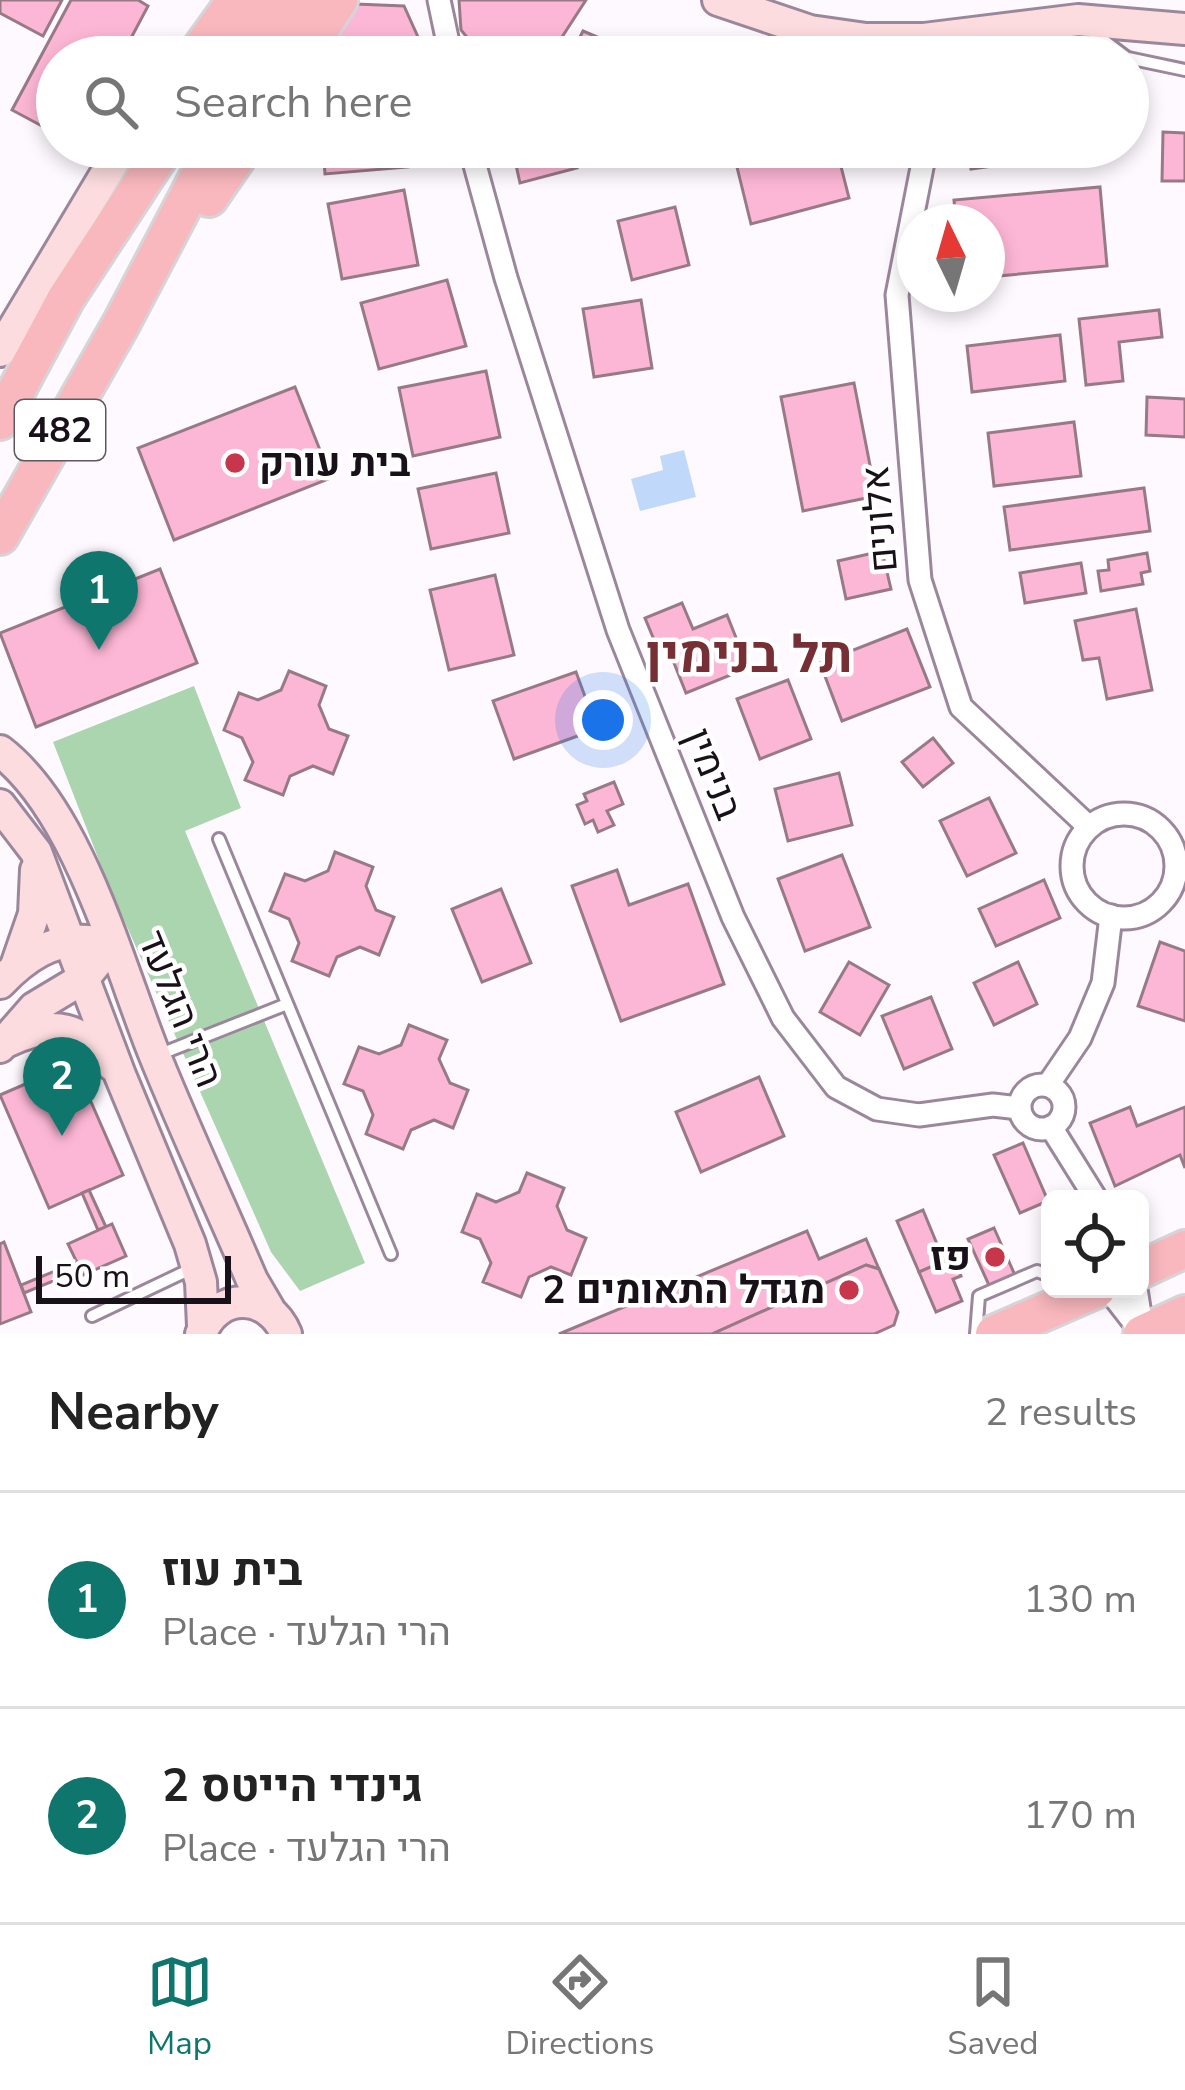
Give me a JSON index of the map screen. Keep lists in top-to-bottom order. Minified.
{"streets":{"main road":["482"],"street":["אלונים","בנימין","הרי הגלעד"]},"districts":["תל בנימין"],"places":["בית עורק","פז","מגדל התאומים 2"],"scale_bar":"50 m","north":"top","page":{"search":"Search here","pins":["1","2"],"scale":"50 m","heading":["Nearby","2 results"],"list":[{"mark":"1","name":"בית עוז","note":"Place · הרי הגלעד","value":"130 m"},{"mark":"2","name":"גינדי הייטס 2","note":"Place · הרי הגלעד","value":"170 m"}],"nav":["Map","Directions","Saved"]}}
